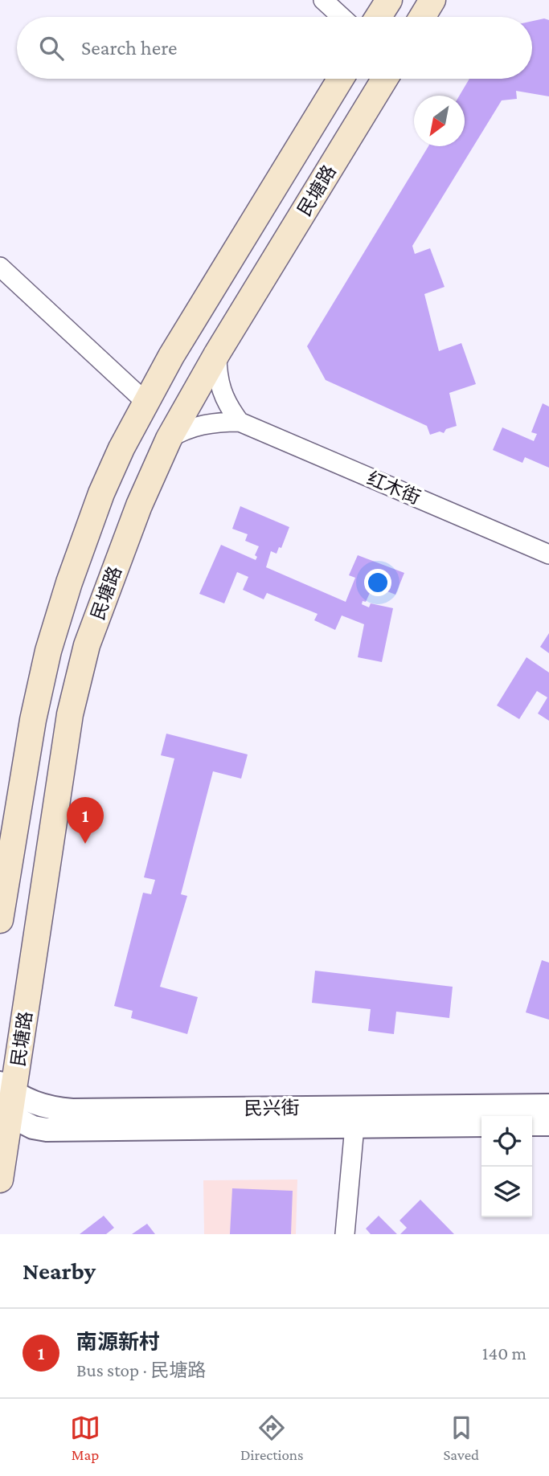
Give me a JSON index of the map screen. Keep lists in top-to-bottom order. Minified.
{"streets":{"main road":["民塘路"],"street":["红木街","民兴街"]},"crossings":[["民塘路","红木街"],["民塘路","民兴街"]],"north":"bottom left","page":{"search":"Search here","pins":"1","heading":"Nearby","list":[{"mark":"1","name":"南源新村","note":"Bus stop · 民塘路","value":"140 m"}],"nav":["Map","Directions","Saved"]}}
